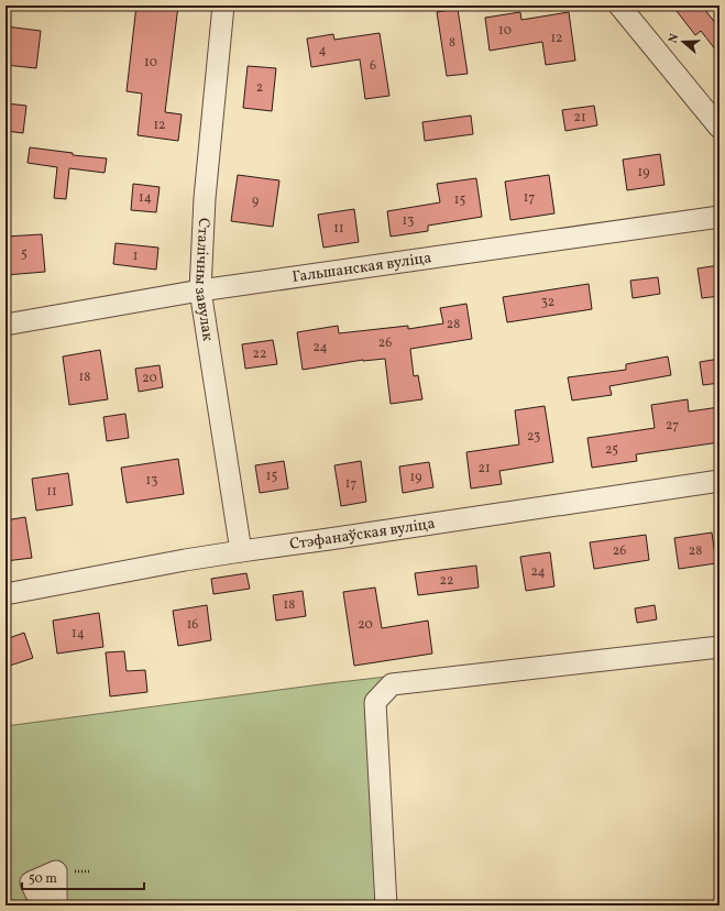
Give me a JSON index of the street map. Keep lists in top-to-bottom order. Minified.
{"streets":{"street":["Гальшанская вуліца","Сталічны завулак","Стэфанаўская вуліца"]},"crossings":[["Гальшанская вуліца","Сталічны завулак"],["Сталічны завулак","Стэфанаўская вуліца"]],"house_numbers":["10","12","8","4","10","6","2","21","12","19","14","17","15","9","13","11","5","1","32","28","26","24","22","18","20","27","23","25","21","15","19","13","17","11","26","28","24","22","18","16","20","14"],"scale_bar":"50 m","north":"left"}
